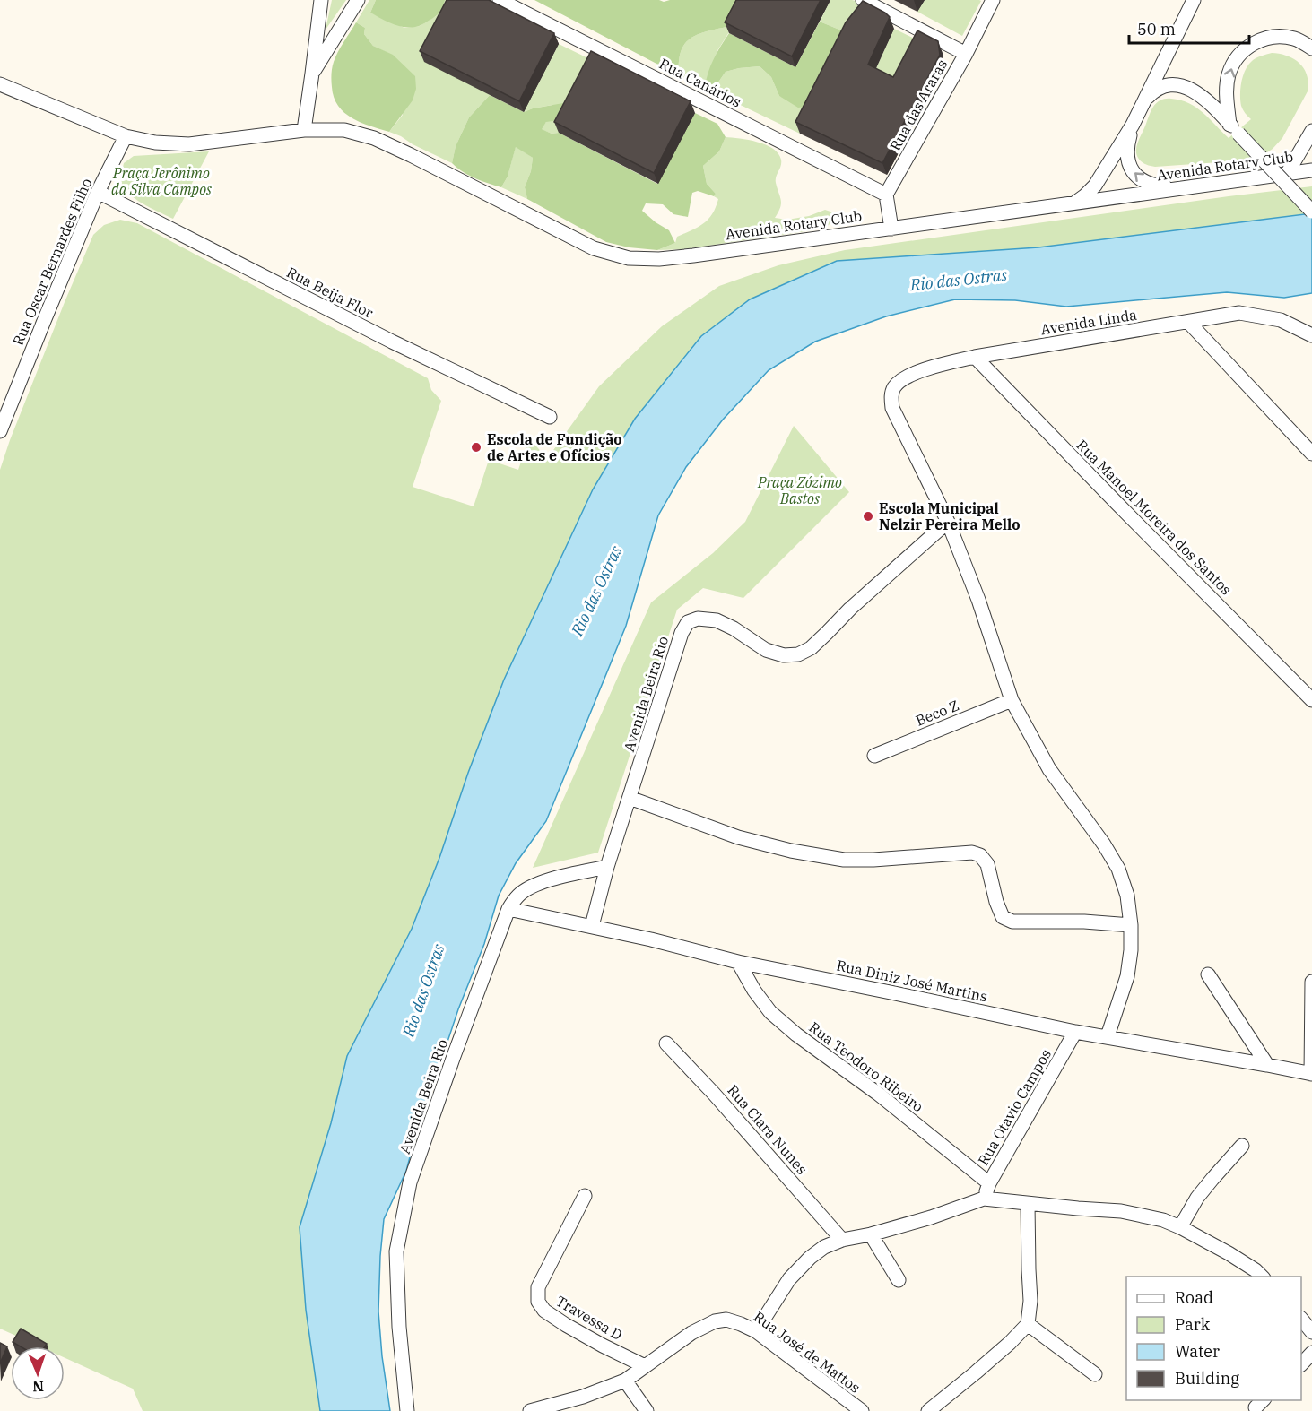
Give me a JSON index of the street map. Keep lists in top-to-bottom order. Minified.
{"streets":{"street":["Rua Canários","Rua das Araras","Avenida Rotary Club","Rua Oscar Bernardes Filho","Rua Beija Flor","Avenida Linda","Rua Manoel Moreira dos Santos","Avenida Beira Rio","Beco Z","Rua Diniz José Martins","Rua Teodoro Ribeiro","Rua Otavio Campos","Rua Clara Nunes","Travessa D","Rua José de Mattos"]},"crossings":[["Rua Canários","Rua das Araras"],["Avenida Rotary Club","Rua Oscar Bernardes Filho"],["Rua Oscar Bernardes Filho","Rua Beija Flor"],["Avenida Linda","Rua Manoel Moreira dos Santos"],["Avenida Linda","Avenida Beira Rio"],["Avenida Beira Rio","Rua Diniz José Martins"],["Rua Diniz José Martins","Rua Teodoro Ribeiro"],["Rua Diniz José Martins","Rua Otavio Campos"],["Rua Teodoro Ribeiro","Rua Otavio Campos"],["Travessa D","Rua José de Mattos"]],"water":["Rio das Ostras"],"parks":["Praça Jerônimo da Silva Campos","Praça Zózimo Bastos"],"places":["Escola de Fundição de Artes e Ofícios","Escola Municipal Nelzir Pereira Mello"],"legend":["Road","Park","Water","Building"],"scale_bar":"50 m","north":"bottom"}
